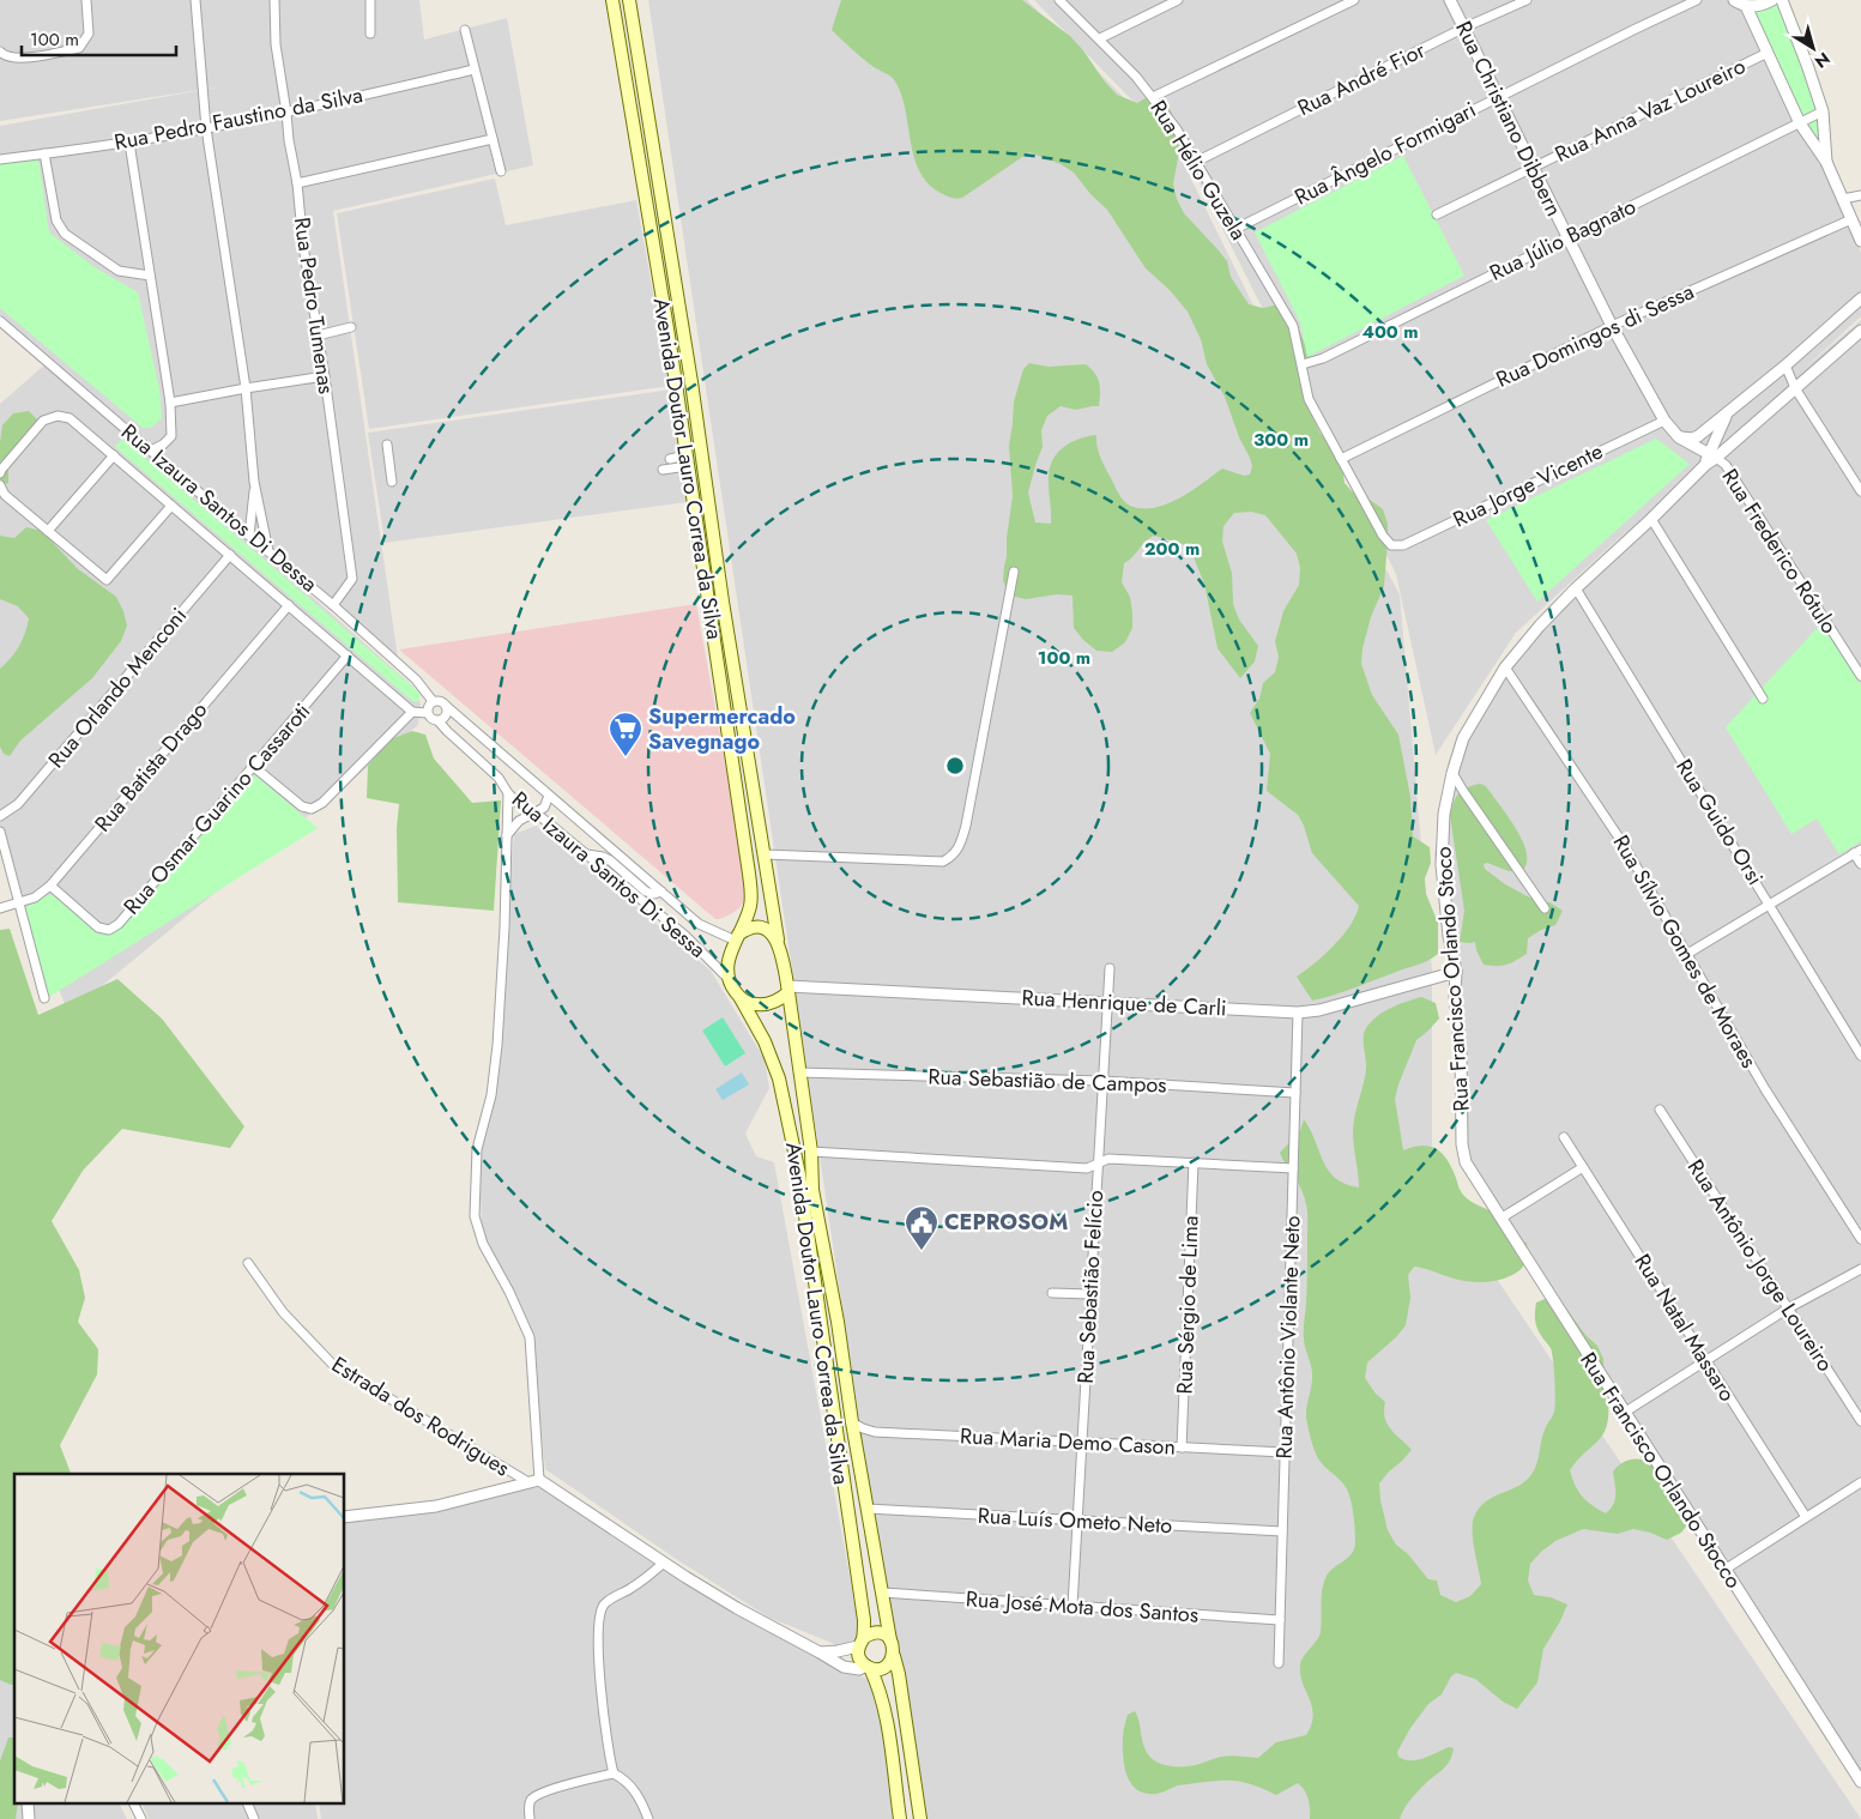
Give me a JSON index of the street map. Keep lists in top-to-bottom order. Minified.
{"streets":{"main road":["Avenida Doutor Lauro Correa da Silva"],"street":["Rua André Fior","Rua Anna Vaz Loureiro","Rua Pedro Faustino da Silva","Rua Christiano Dibbern","Rua Ângelo Formigari","Rua Hélio Guzela","Rua Júlio Bagnato","Rua Pedro Tumenas","Rua Domingos di Sessa","Rua Jorge Vicente","Rua Izaura Santos Di Dessa","Rua Frederico Rótulo","Rua Orlando Menconi","Rua Batista Drago","Rua Osmar Guarino Cassaroti","Rua Guido Orsi","Rua Izaura Santos Di Sessa","Rua Sílvio Gomes de Moraes","Rua Francisco Orlando Stoco","Rua Henrique de Carli","Rua Sebastião de Campos","Rua Antônio Jorge Loureiro","Rua Sebastião Felício","Rua Sérgio de Lima","Rua Natal Massaro","Rua Antônio Violante Neto","Estrada dos Rodrigues","Rua Maria Demo Cason","Rua Francisco Orlando Stocco","Rua Luís Ometo Neto","Rua José Mota dos Santos"]},"crossings":[["Rua André Fior","Rua Christiano Dibbern"],["Rua André Fior","Rua Hélio Guzela"],["Rua Anna Vaz Loureiro","Rua Christiano Dibbern"],["Rua Pedro Faustino da Silva","Rua Pedro Tumenas"],["Rua Christiano Dibbern","Rua Ângelo Formigari"],["Rua Christiano Dibbern","Rua Júlio Bagnato"],["Rua Christiano Dibbern","Rua Domingos di Sessa"],["Rua Christiano Dibbern","Rua Jorge Vicente"],["Rua Ângelo Formigari","Rua Hélio Guzela"],["Rua Hélio Guzela","Rua Júlio Bagnato"],["Rua Hélio Guzela","Rua Domingos di Sessa"],["Rua Hélio Guzela","Rua Jorge Vicente"],["Rua Pedro Tumenas","Rua Izaura Santos Di Dessa"],["Avenida Doutor Lauro Correa da Silva","Rua Izaura Santos Di Sessa"],["Avenida Doutor Lauro Correa da Silva","Rua Henrique de Carli"],["Avenida Doutor Lauro Correa da Silva","Rua Sebastião de Campos"],["Avenida Doutor Lauro Correa da Silva","Rua Maria Demo Cason"],["Avenida Doutor Lauro Correa da Silva","Rua Luís Ometo Neto"],["Avenida Doutor Lauro Correa da Silva","Rua José Mota dos Santos"],["Rua Izaura Santos Di Dessa","Rua Orlando Menconi"],["Rua Izaura Santos Di Dessa","Rua Batista Drago"],["Rua Izaura Santos Di Dessa","Rua Osmar Guarino Cassaroti"],["Rua Izaura Santos Di Dessa","Rua Izaura Santos Di Sessa"],["Rua Frederico Rótulo","Rua Francisco Orlando Stoco"],["Rua Batista Drago","Rua Osmar Guarino Cassaroti"],["Rua Guido Orsi","Rua Francisco Orlando Stoco"],["Rua Izaura Santos Di Sessa","Rua Henrique de Carli"],["Rua Sílvio Gomes de Moraes","Rua Francisco Orlando Stoco"],["Rua Francisco Orlando Stoco","Rua Henrique de Carli"],["Rua Francisco Orlando Stoco","Rua Francisco Orlando Stocco"],["Rua Henrique de Carli","Rua Sebastião Felício"],["Rua Henrique de Carli","Rua Antônio Violante Neto"],["Rua Sebastião de Campos","Rua Sebastião Felício"],["Rua Sebastião de Campos","Rua Antônio Violante Neto"],["Rua Sebastião Felício","Rua Maria Demo Cason"],["Rua Sebastião Felício","Rua Luís Ometo Neto"],["Rua Sebastião Felício","Rua José Mota dos Santos"],["Rua Sérgio de Lima","Rua Maria Demo Cason"],["Rua Antônio Violante Neto","Rua Maria Demo Cason"],["Rua Antônio Violante Neto","Rua Luís Ometo Neto"],["Rua Antônio Violante Neto","Rua José Mota dos Santos"]],"places":{"supermarket":["Supermercado Savegnago"],"public building":["CEPROSOM"]},"scale_bar":"100 m","north":"bottom right","rings":["400 m","300 m","200 m","100 m"]}
